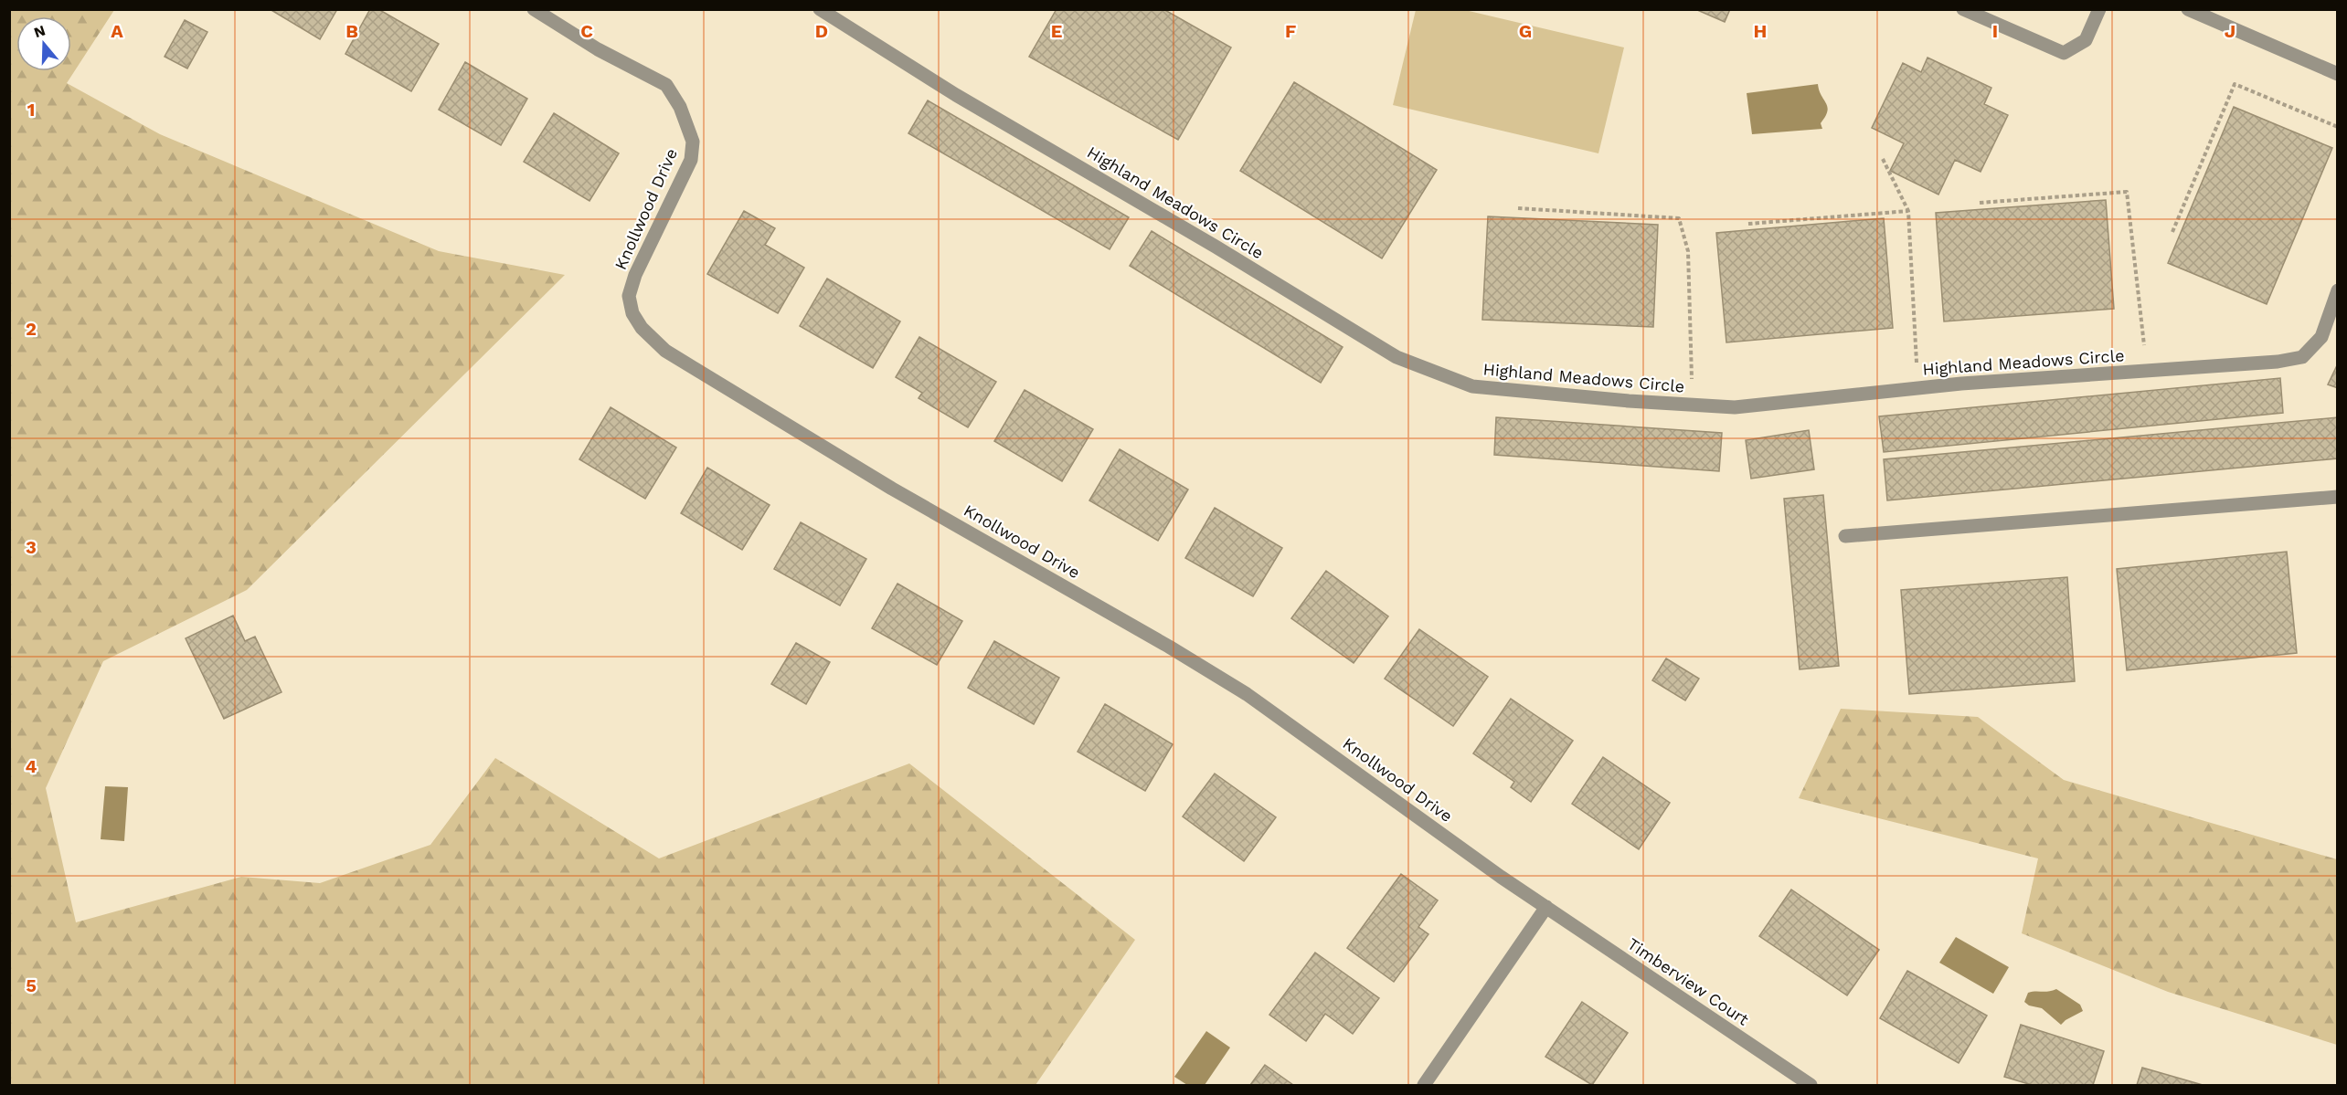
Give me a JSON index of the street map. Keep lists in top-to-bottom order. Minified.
{"streets":{"street":["Highland Meadows Circle","Knollwood Drive","Timberview Court"]},"crossings":[["Knollwood Drive","Timberview Court"]],"north":"top","grid":{"columns":["A","B","C","D","E","F","G","H","I","J"],"rows":["1","2","3","4","5"]}}
